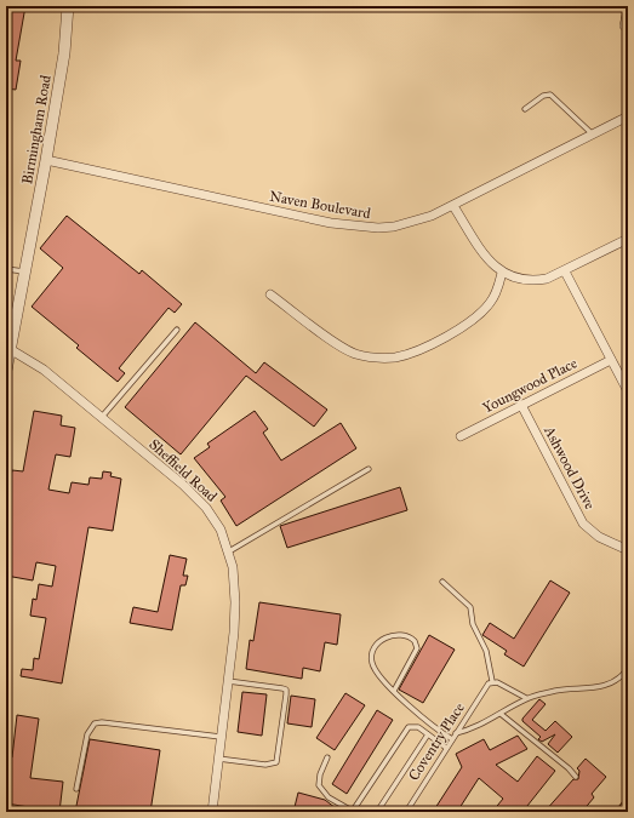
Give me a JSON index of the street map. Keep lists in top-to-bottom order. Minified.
{"streets":{"street":["Birmingham Road","Naven Boulevard","Youngwood Place","Ashwood Drive","Sheffield Road"],"lane":["Coventry Place"]},"crossings":[["Birmingham Road","Naven Boulevard"],["Birmingham Road","Sheffield Road"],["Youngwood Place","Ashwood Drive"]]}
